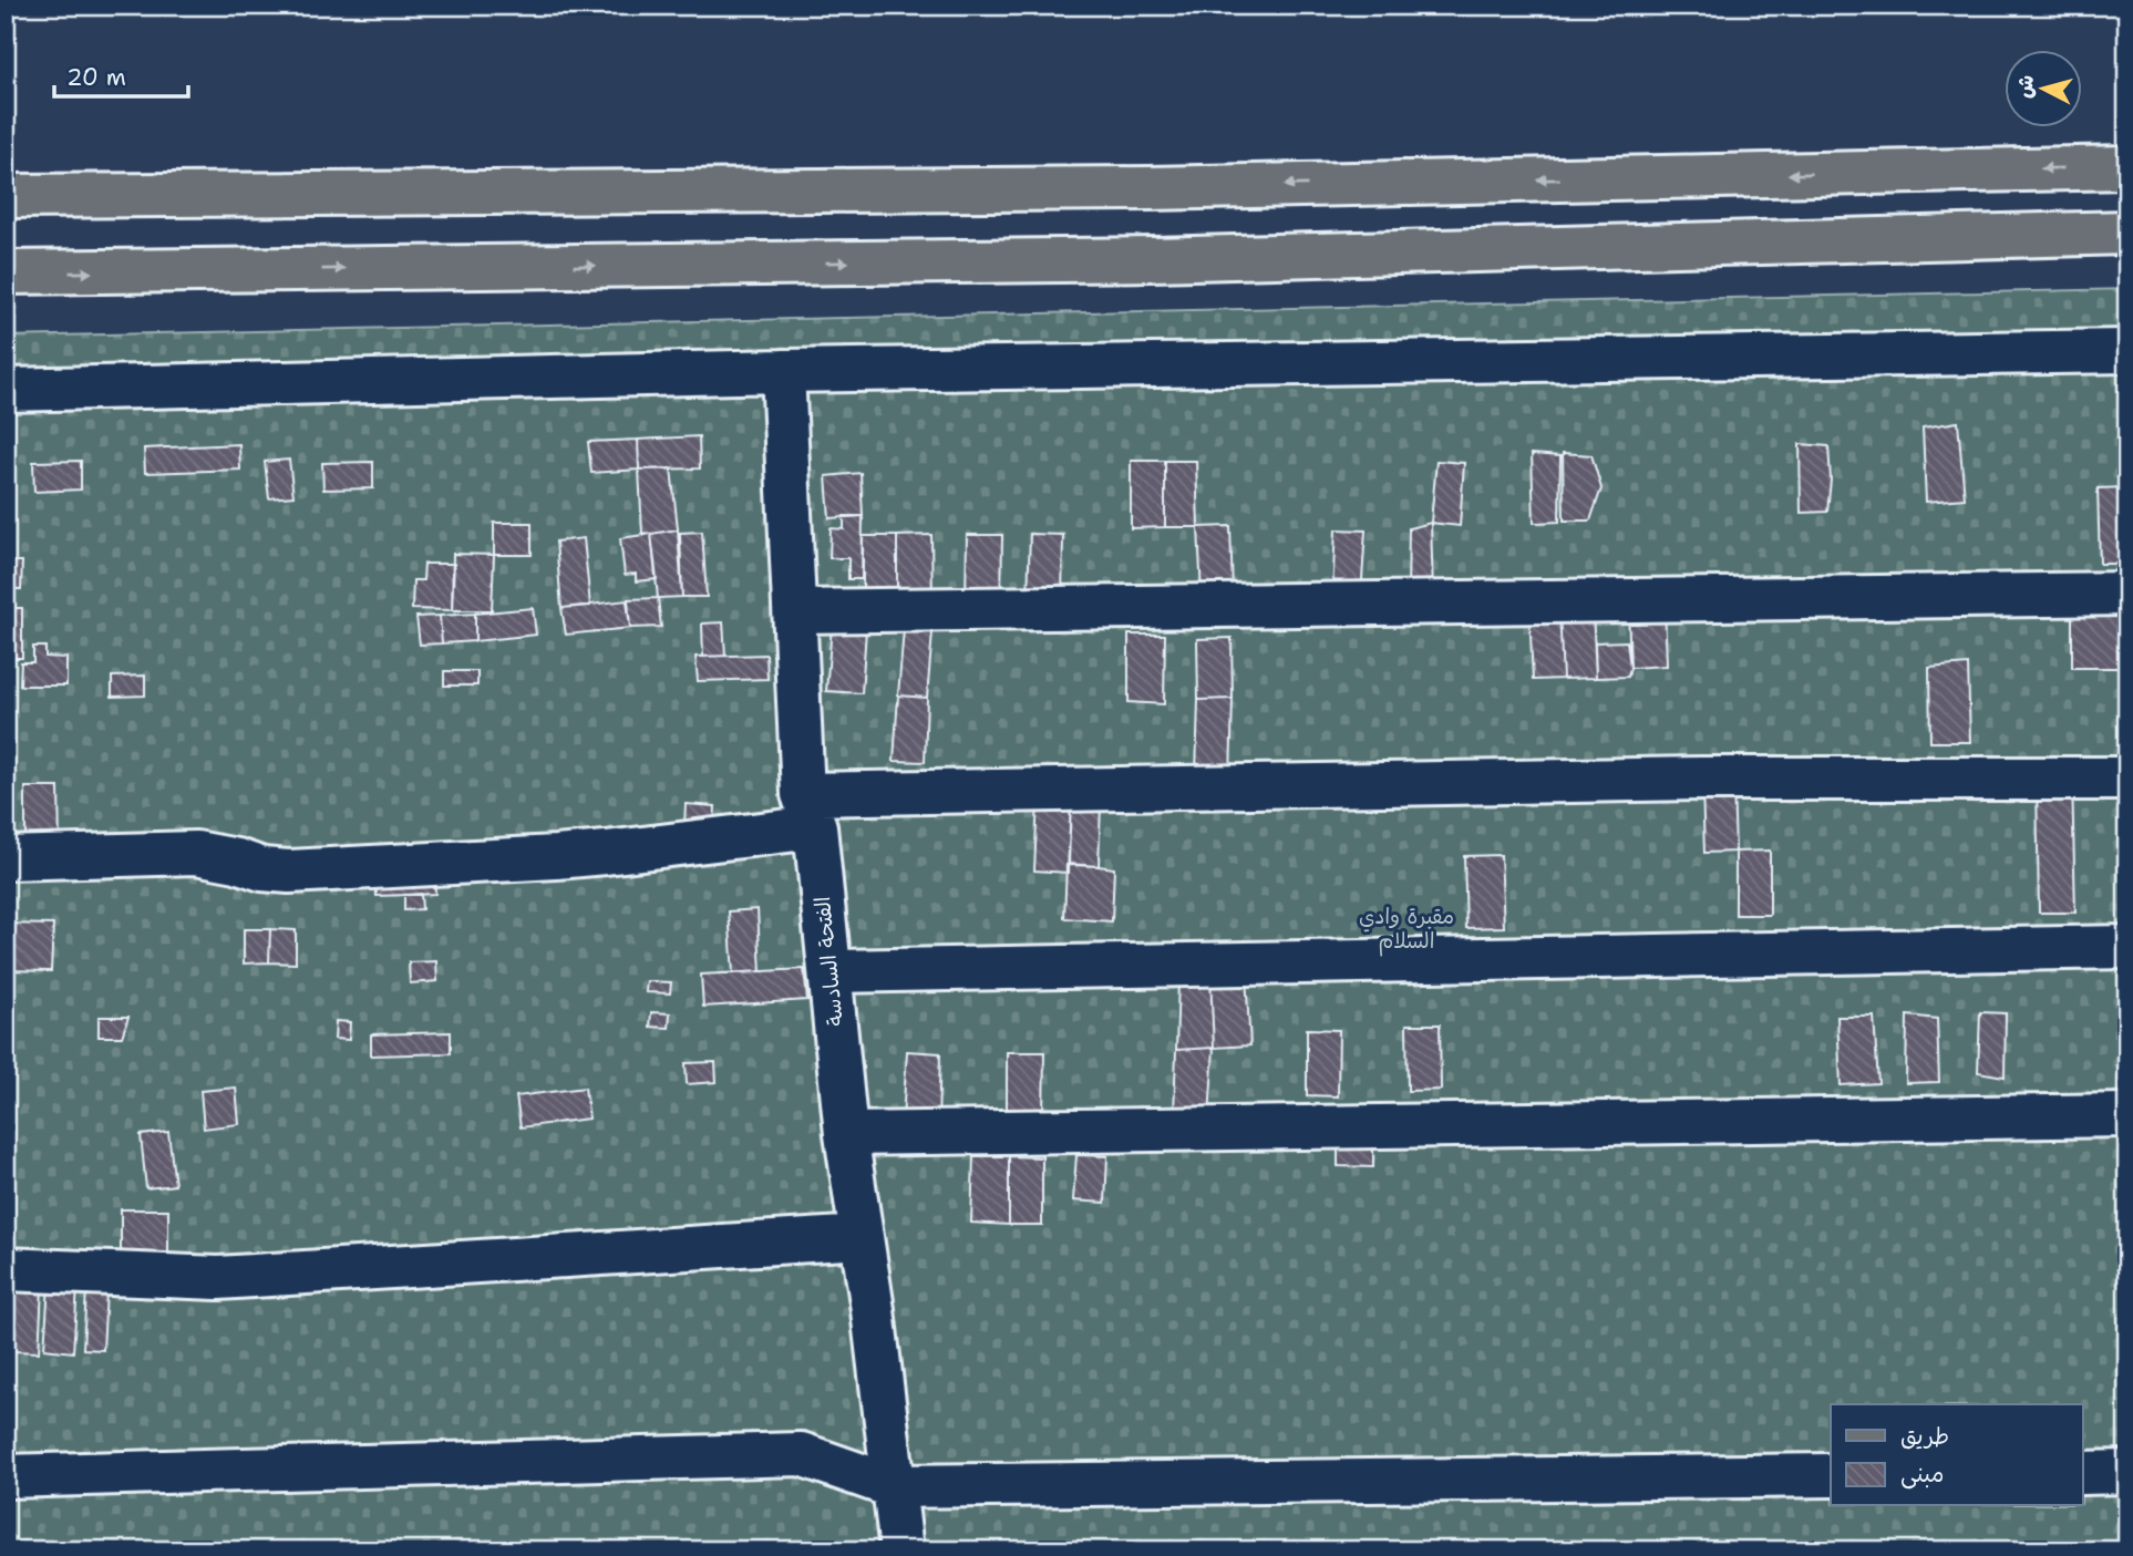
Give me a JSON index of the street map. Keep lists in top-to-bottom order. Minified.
{"streets":{"street":["الفتحة السادسة"]},"parks":["مقبرة وادي السلام"],"legend":["طريق","مبنى"],"scale_bar":"20 m","north":"left"}
